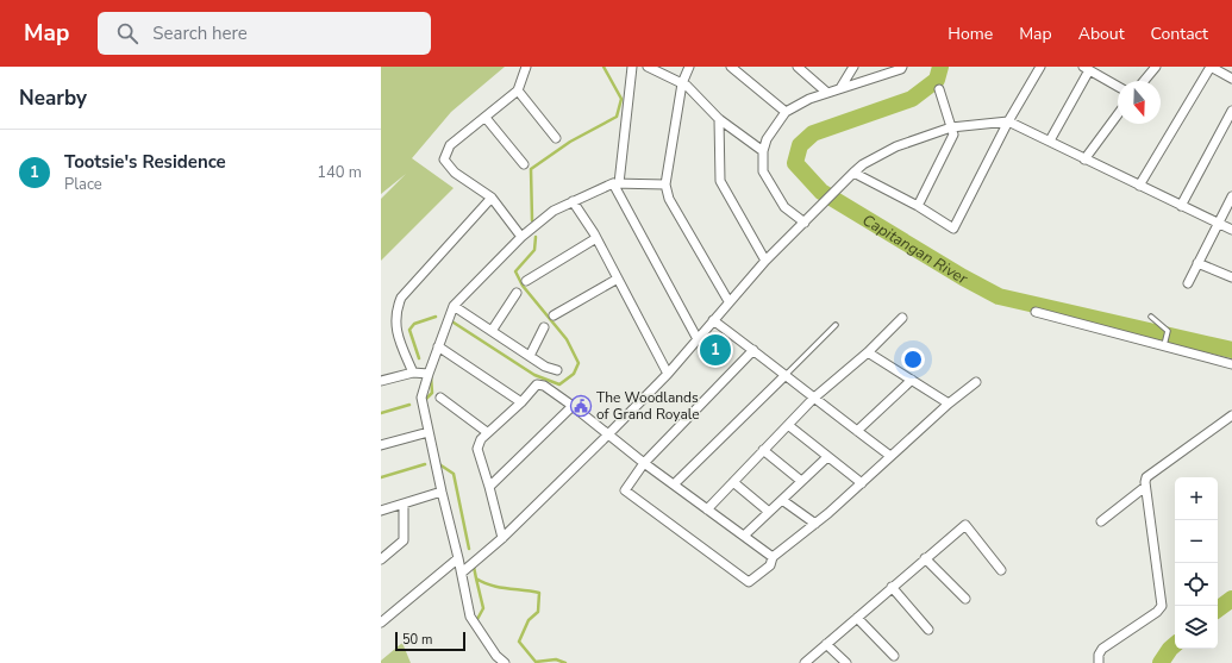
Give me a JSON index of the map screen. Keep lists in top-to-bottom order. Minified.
{"water":["Capitangan River"],"places":{"public building":["The Woodlands of Grand Royale"]},"scale_bar":"50 m","north":"bottom","page":{"header":"Map","search":"Search here","nav":["Home","Map","About","Contact"],"heading":"Nearby","list":[{"mark":"1","name":"Tootsie's Residence","note":"Place","value":"140 m"}],"pins":"1","map_buttons":["+","−"],"scale":"50 m"}}
